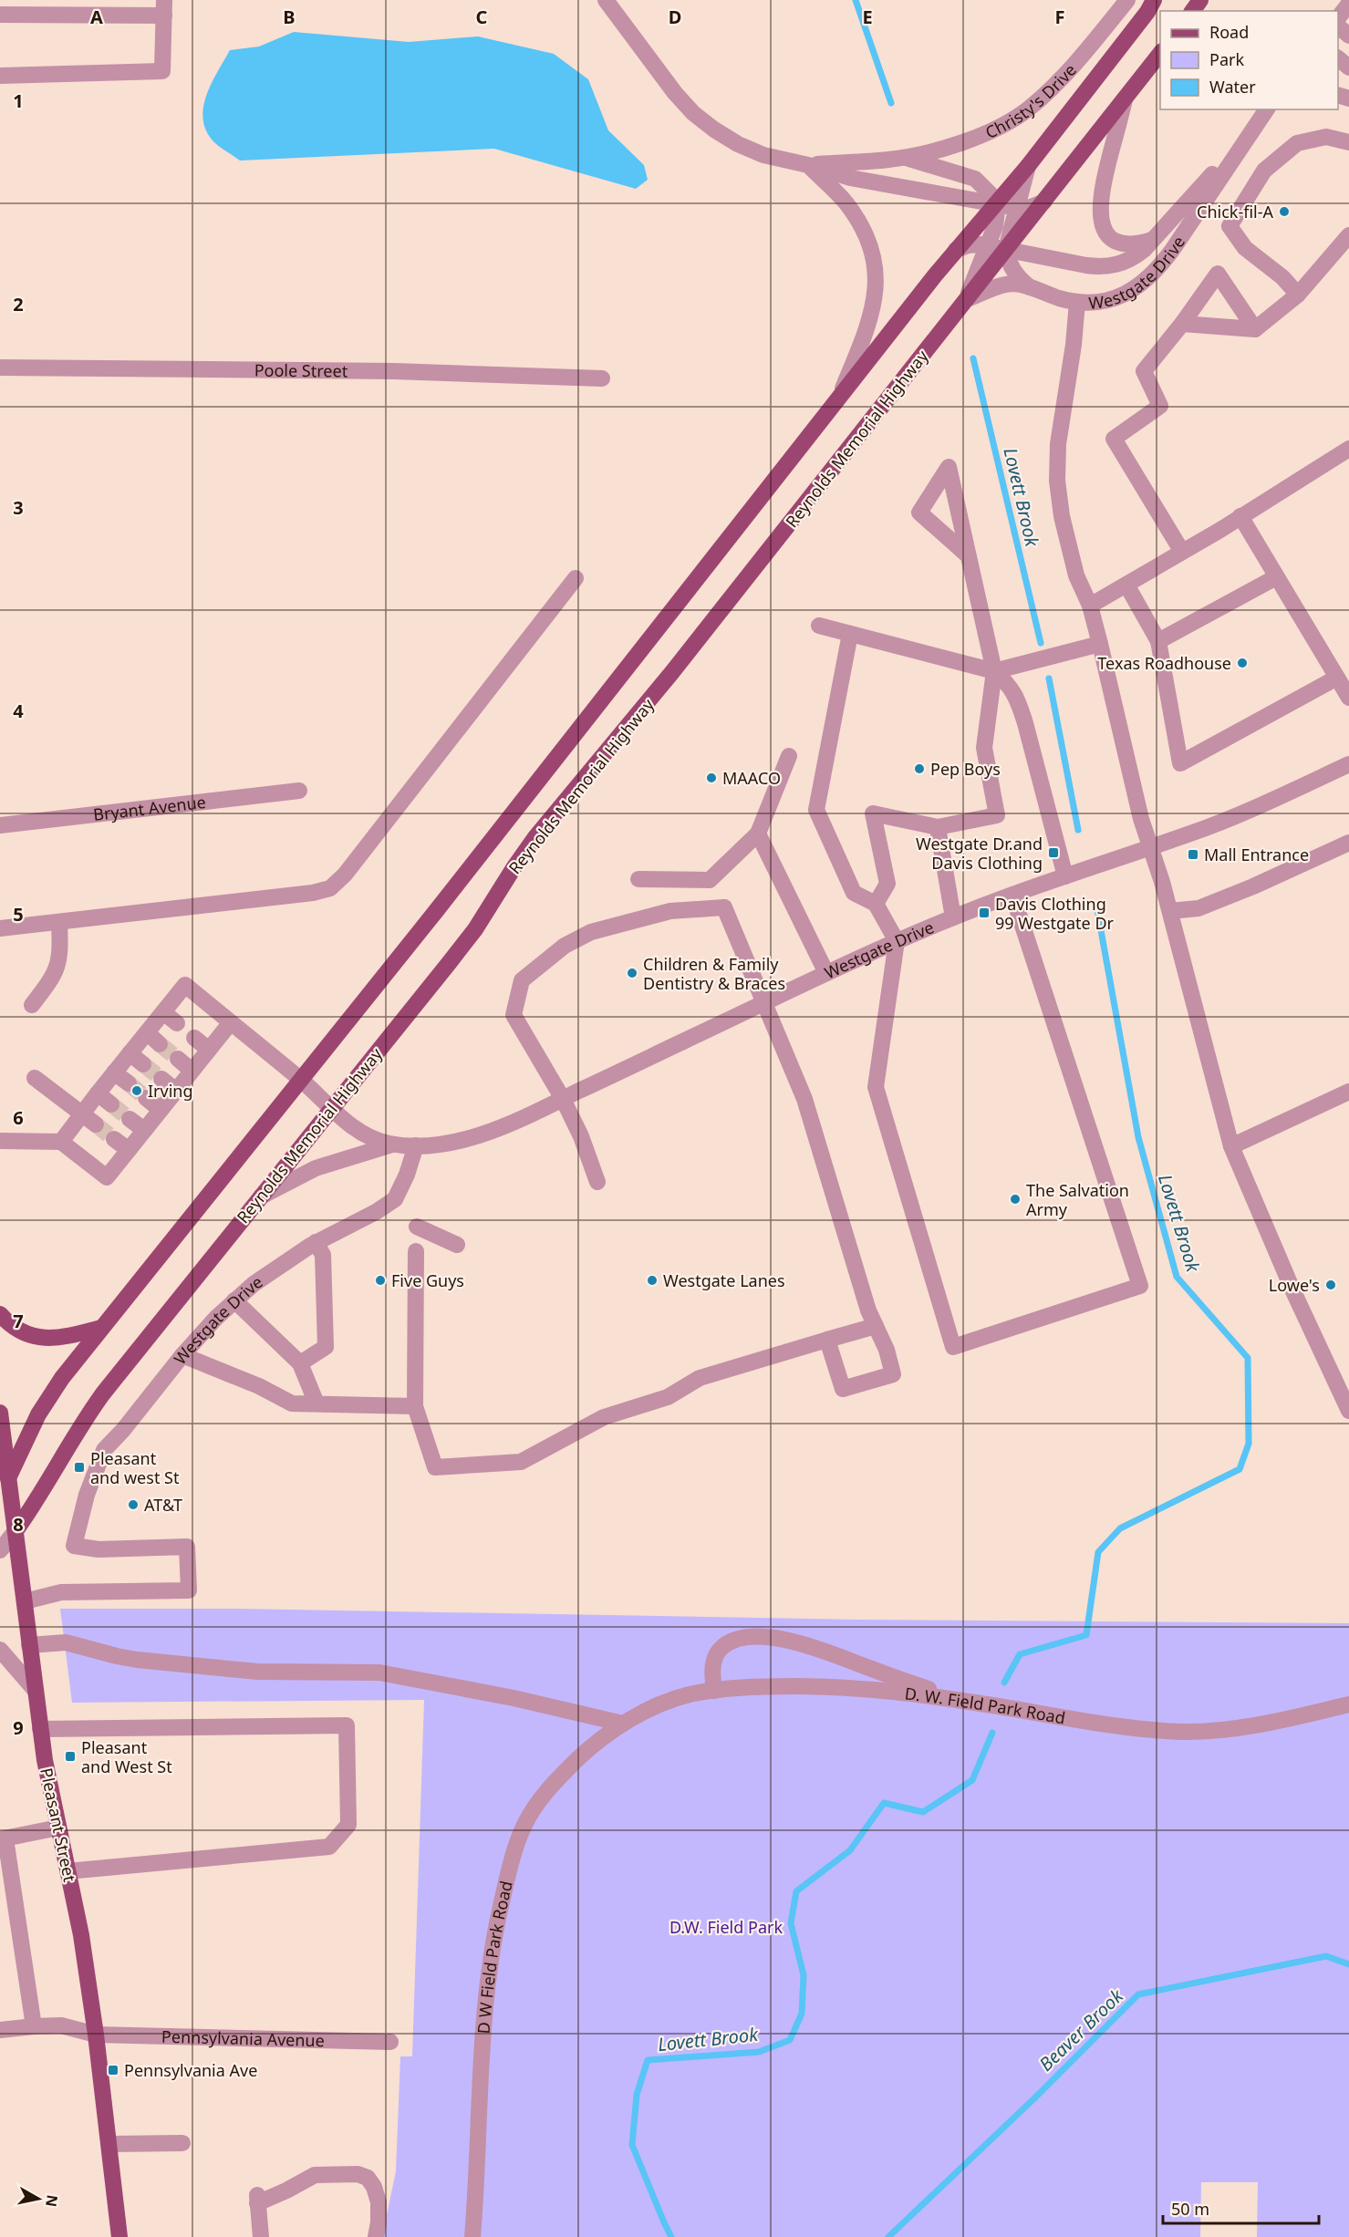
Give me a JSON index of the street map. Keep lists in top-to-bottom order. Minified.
{"streets":{"main road":["Reynolds Memorial Highway","Pleasant Street"],"street":["Christy's Drive","Westgate Drive","Poole Street","Bryant Avenue","D. W. Field Park Road","D W Field Park Road","Pennsylvania Avenue"]},"crossings":[["Christy's Drive","Reynolds Memorial Highway"],["Westgate Drive","Reynolds Memorial Highway"],["Westgate Drive","Pleasant Street"],["Reynolds Memorial Highway","Pleasant Street"],["D. W. Field Park Road","D W Field Park Road"],["Pleasant Street","Pennsylvania Avenue"]],"water":["Lovett Brook","Beaver Brook"],"parks":["D.W. Field Park"],"places":{"other":["Chick-fil-A","Texas Roadhouse","Pep Boys","MAACO","Children & Family Dentistry & Braces","Irving","The Salvation Army","Five Guys","Westgate Lanes","Lowe's","AT&T"],"transit":["Westgate Dr.and Davis Clothing","Mall Entrance","Davis Clothing 99 Westgate Dr","Pleasant and west St","Pleasant and West St","Pennsylvania Ave"]},"legend":["Road","Park","Water"],"scale_bar":"50 m","north":"right","grid":{"columns":["A","B","C","D","E","F"],"rows":["1","2","3","4","5","6","7","8","9"]}}
